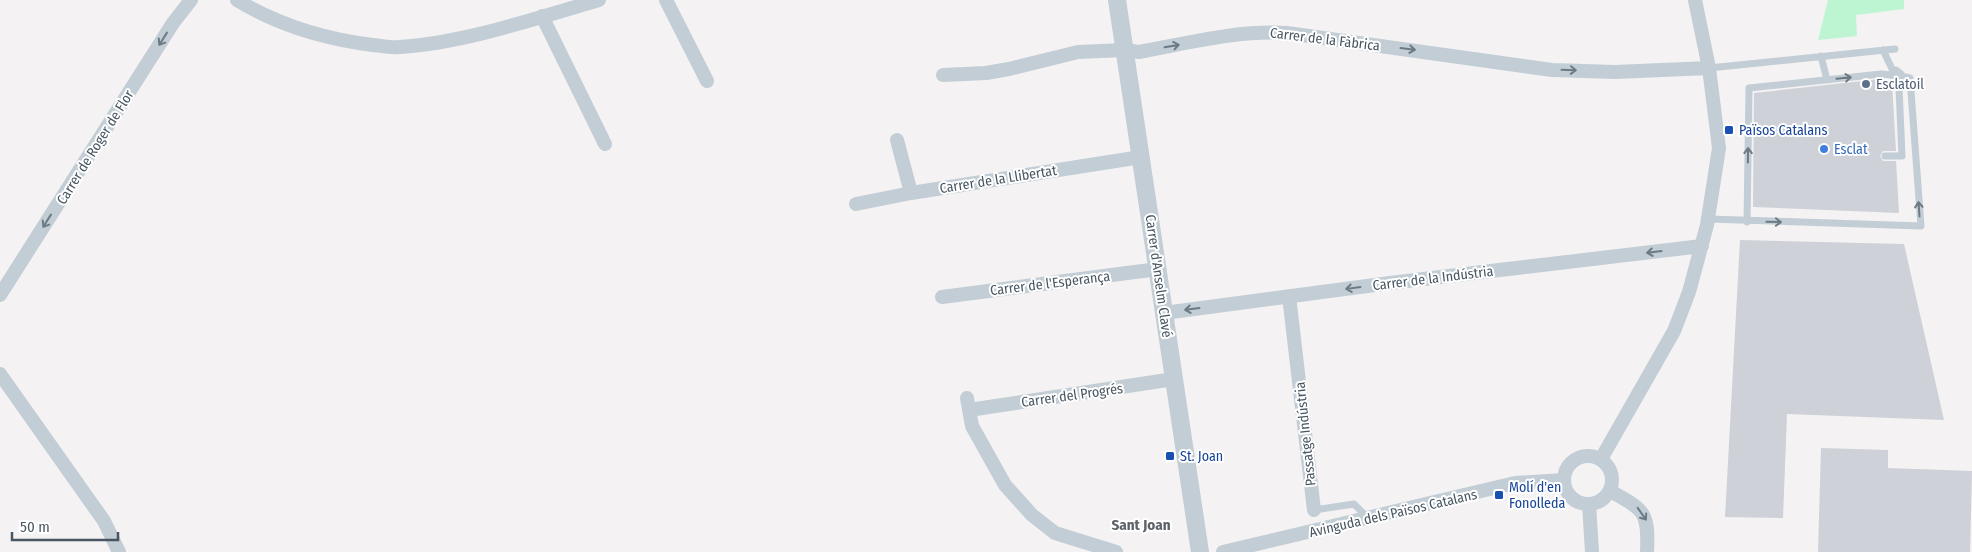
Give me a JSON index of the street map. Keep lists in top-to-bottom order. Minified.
{"streets":{"street":["Carrer de la Fàbrica","Carrer de Roger de Flor","Carrer de la Llibertat","Carrer d'Anselm Clavé","Carrer de la Indústria","Carrer de l'Esperança","Carrer del Progrés","Passatge Indústria","Avinguda dels Països Catalans"]},"crossings":[["Carrer de la Fàbrica","Carrer d'Anselm Clavé"],["Carrer de la Llibertat","Carrer d'Anselm Clavé"],["Carrer d'Anselm Clavé","Carrer de la Indústria"],["Carrer d'Anselm Clavé","Carrer de l'Esperança"],["Carrer d'Anselm Clavé","Carrer del Progrés"],["Carrer de la Indústria","Passatge Indústria"],["Passatge Indústria","Avinguda dels Països Catalans"]],"one_way":["Carrer de la Fàbrica","Carrer de Roger de Flor","Carrer de la Indústria"],"districts":["Sant Joan"],"places":{"other":["Esclatoil","Esclat"],"transit":["Països Catalans","St. Joan","Molí d'en Fonolleda"]},"scale_bar":"50 m"}
